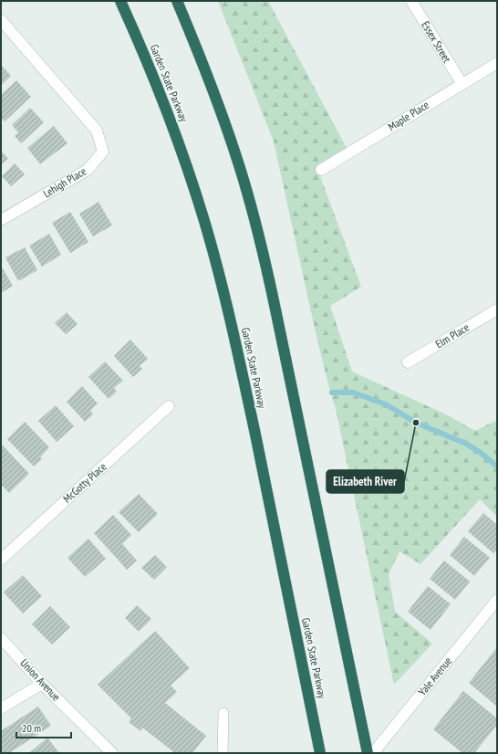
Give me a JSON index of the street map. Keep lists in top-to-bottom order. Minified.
{"streets":{"highway":["Garden State Parkway"],"street":["Essex Street","Maple Place","Lehigh Place","Elm Place","McGotty Place","Yale Avenue","Union Avenue"]},"crossings":[["Essex Street","Maple Place"]],"places":["Elizabeth River"],"scale_bar":"20 m"}
